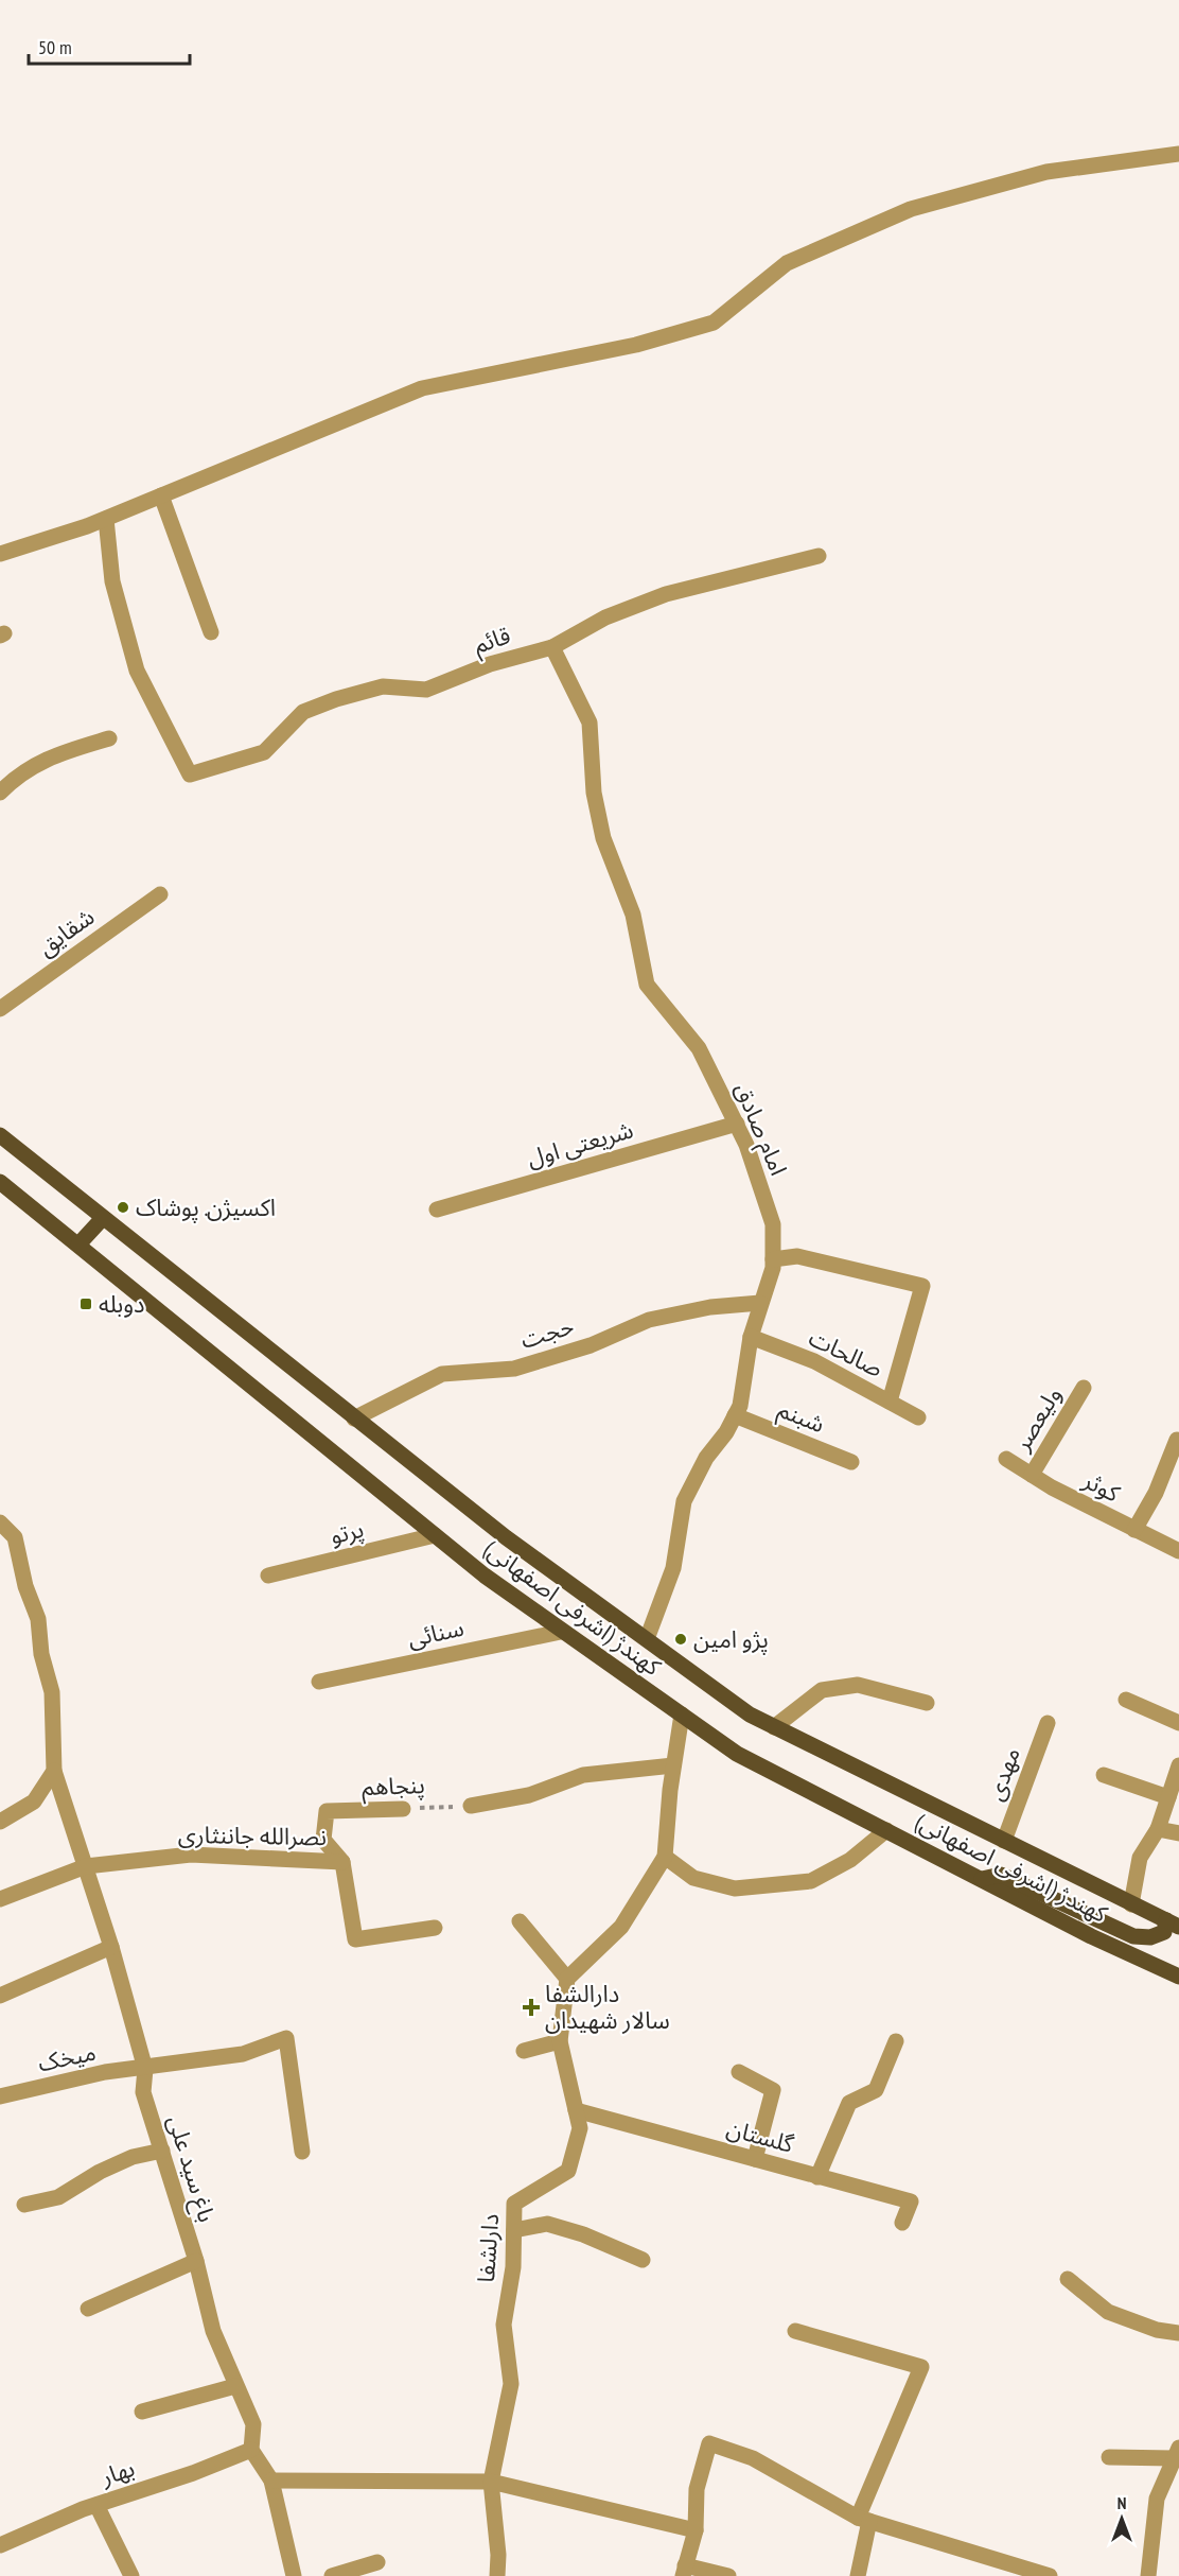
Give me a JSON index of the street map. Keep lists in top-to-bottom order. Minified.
{"streets":{"main road":["کهندژ (اشرفی اصفهانی)"],"street":["قائم","شقایق","امام صادق","شریعتی اول","حجت","صالحات","شبنم","ولیعصر","کوثر","پرتو","سنائی","مهدی","پنجاهم","نصرالله جاننثاری","میخک","گلستان","باغ سید علی","دارلشفا","بهار"]},"crossings":[["قائم","امام صادق"],["امام صادق","شریعتی اول"],["امام صادق","حجت"],["امام صادق","صالحات"],["امام صادق","شبنم"],["امام صادق","کهندژ (اشرفی اصفهانی)"],["حجت","کهندژ (اشرفی اصفهانی)"],["ولیعصر","کوثر"],["پرتو","کهندژ (اشرفی اصفهانی)"],["کهندژ (اشرفی اصفهانی)","سنائی"],["کهندژ (اشرفی اصفهانی)","مهدی"],["پنجاهم","نصرالله جاننثاری"],["نصرالله جاننثاری","باغ سید علی"],["میخک","باغ سید علی"],["گلستان","دارلشفا"],["باغ سید علی","بهار"]],"places":{"other":["اکسیژن. پوشاک","پژو امین"],"transit":["دوبله"],"health":["دارالشفا سالار شهیدان"]},"scale_bar":"50 m","north":"top"}
